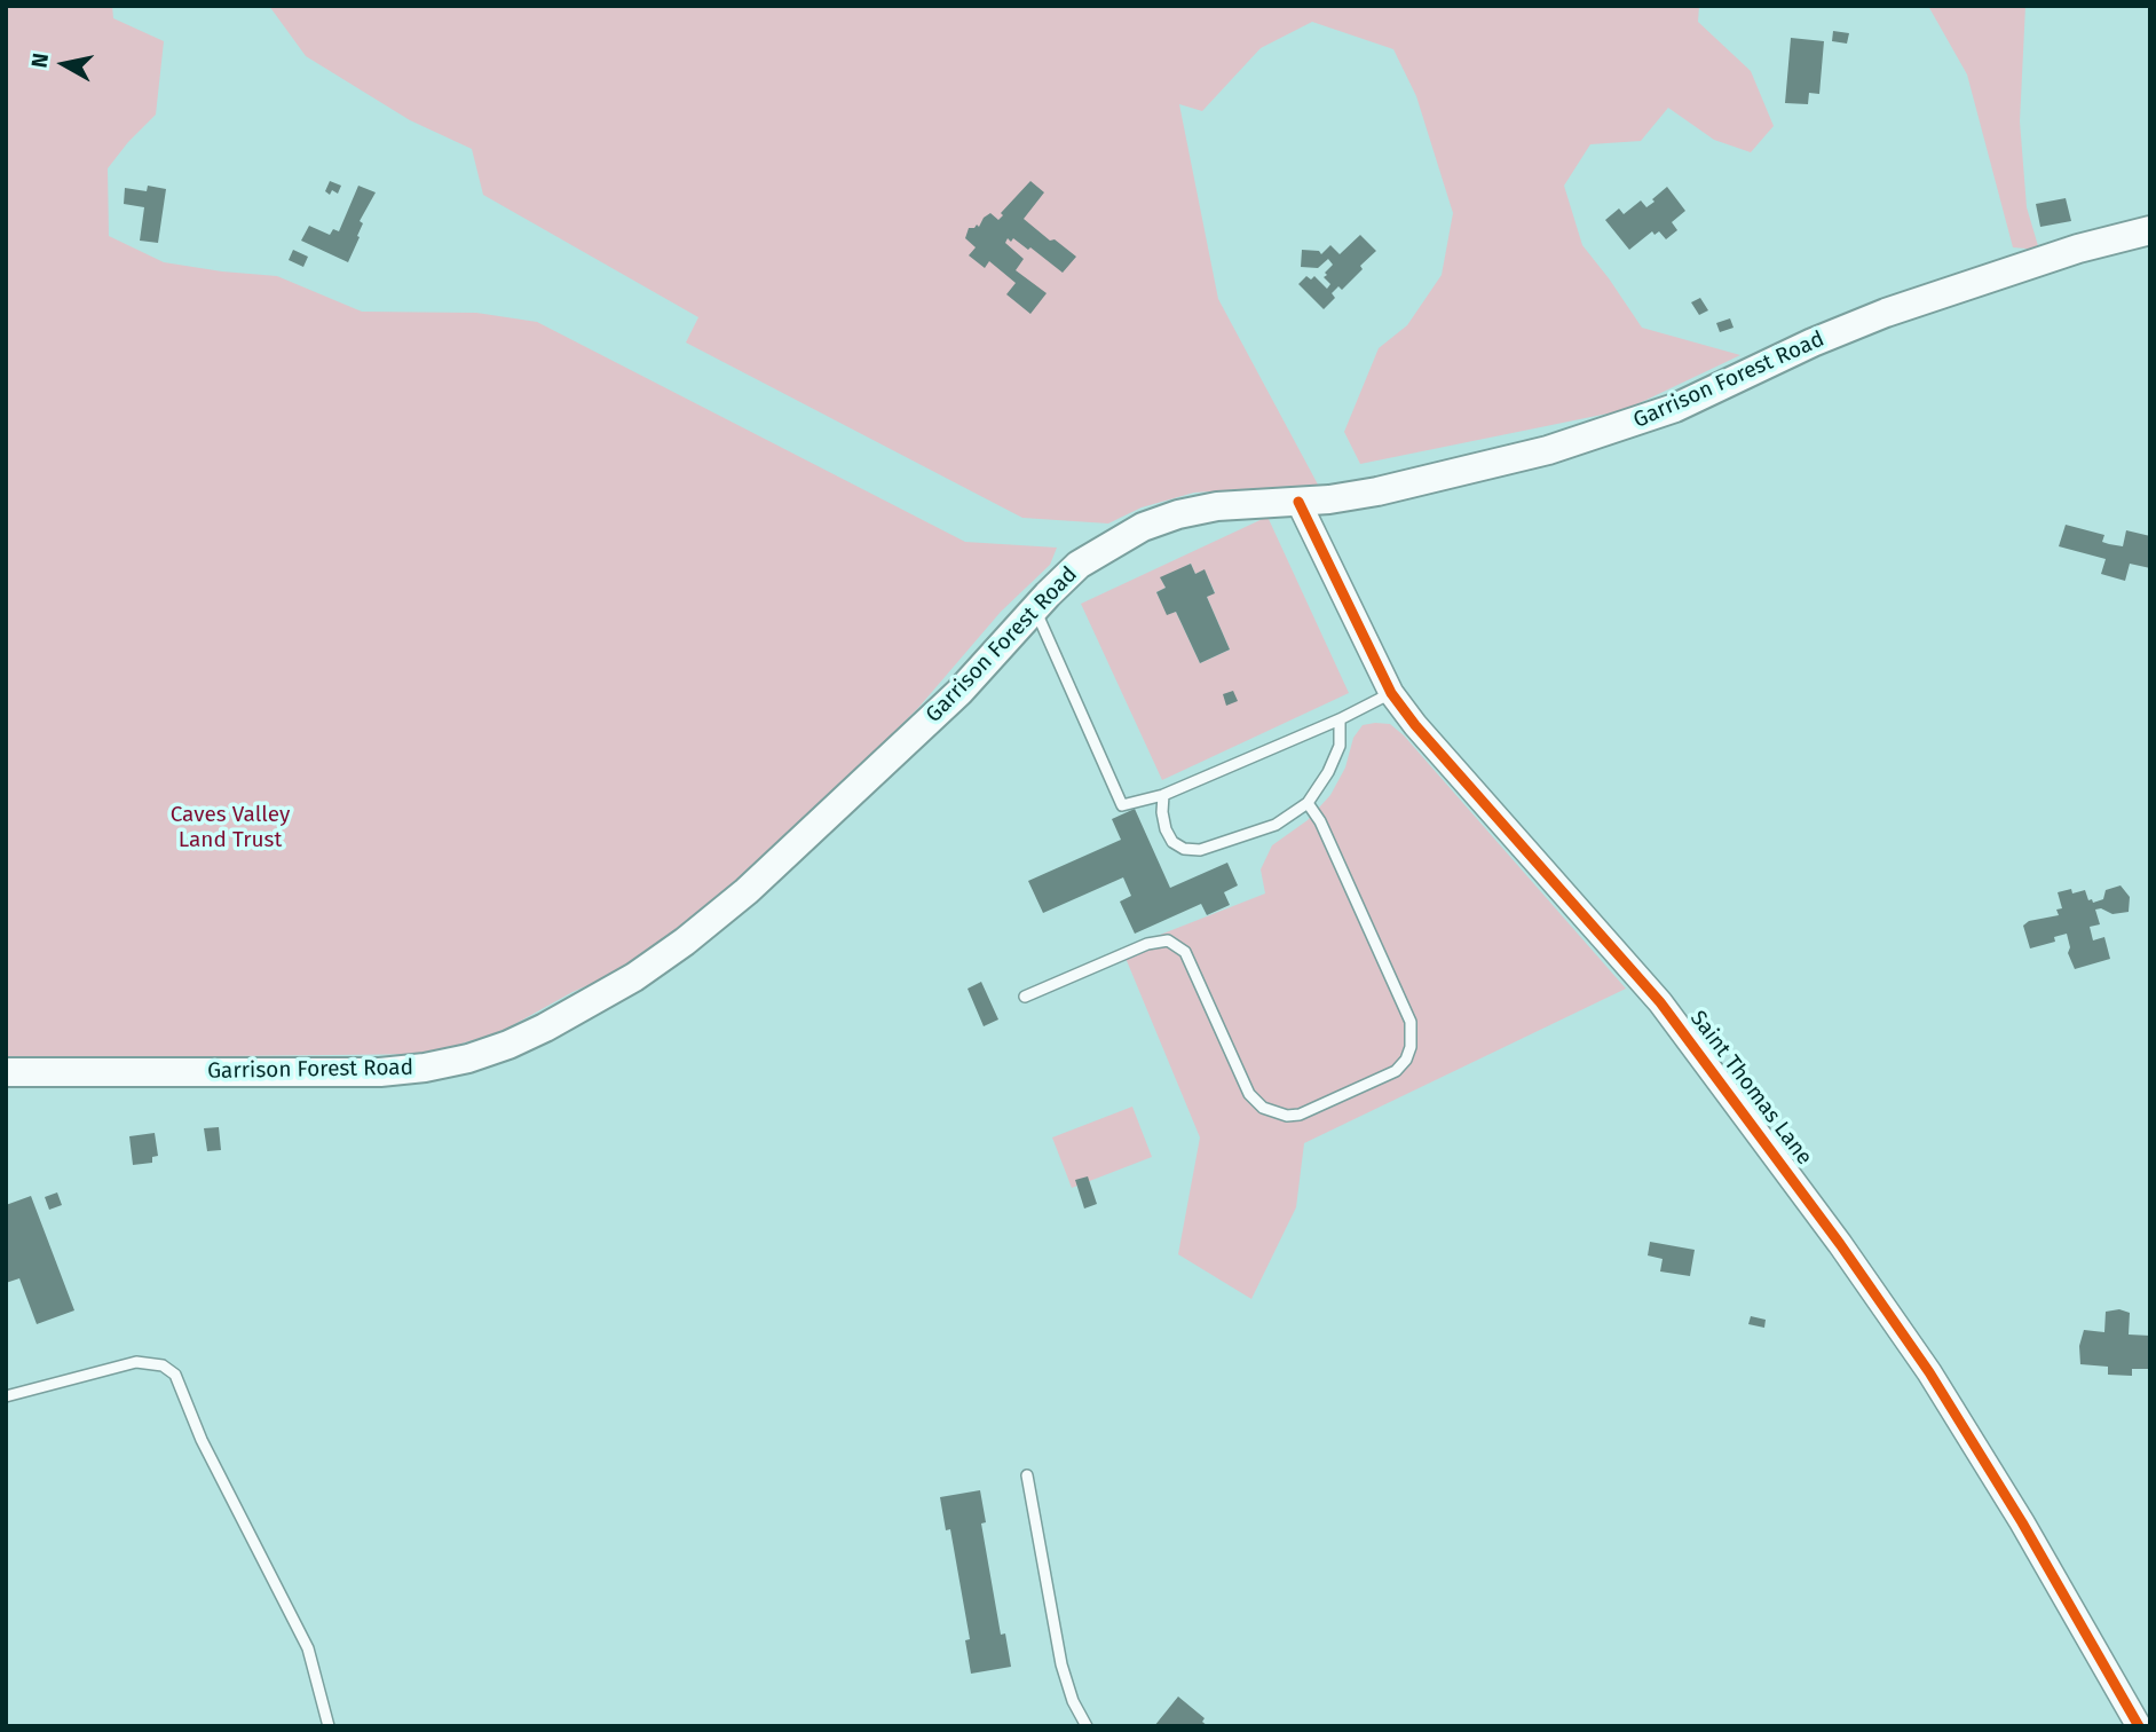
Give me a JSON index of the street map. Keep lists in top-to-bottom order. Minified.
{"streets":{"main road":["Garrison Forest Road"],"street":["Saint Thomas Lane"]},"crossings":[["Garrison Forest Road","Saint Thomas Lane"]],"parks":["Caves Valley Land Trust"],"north":"left"}
